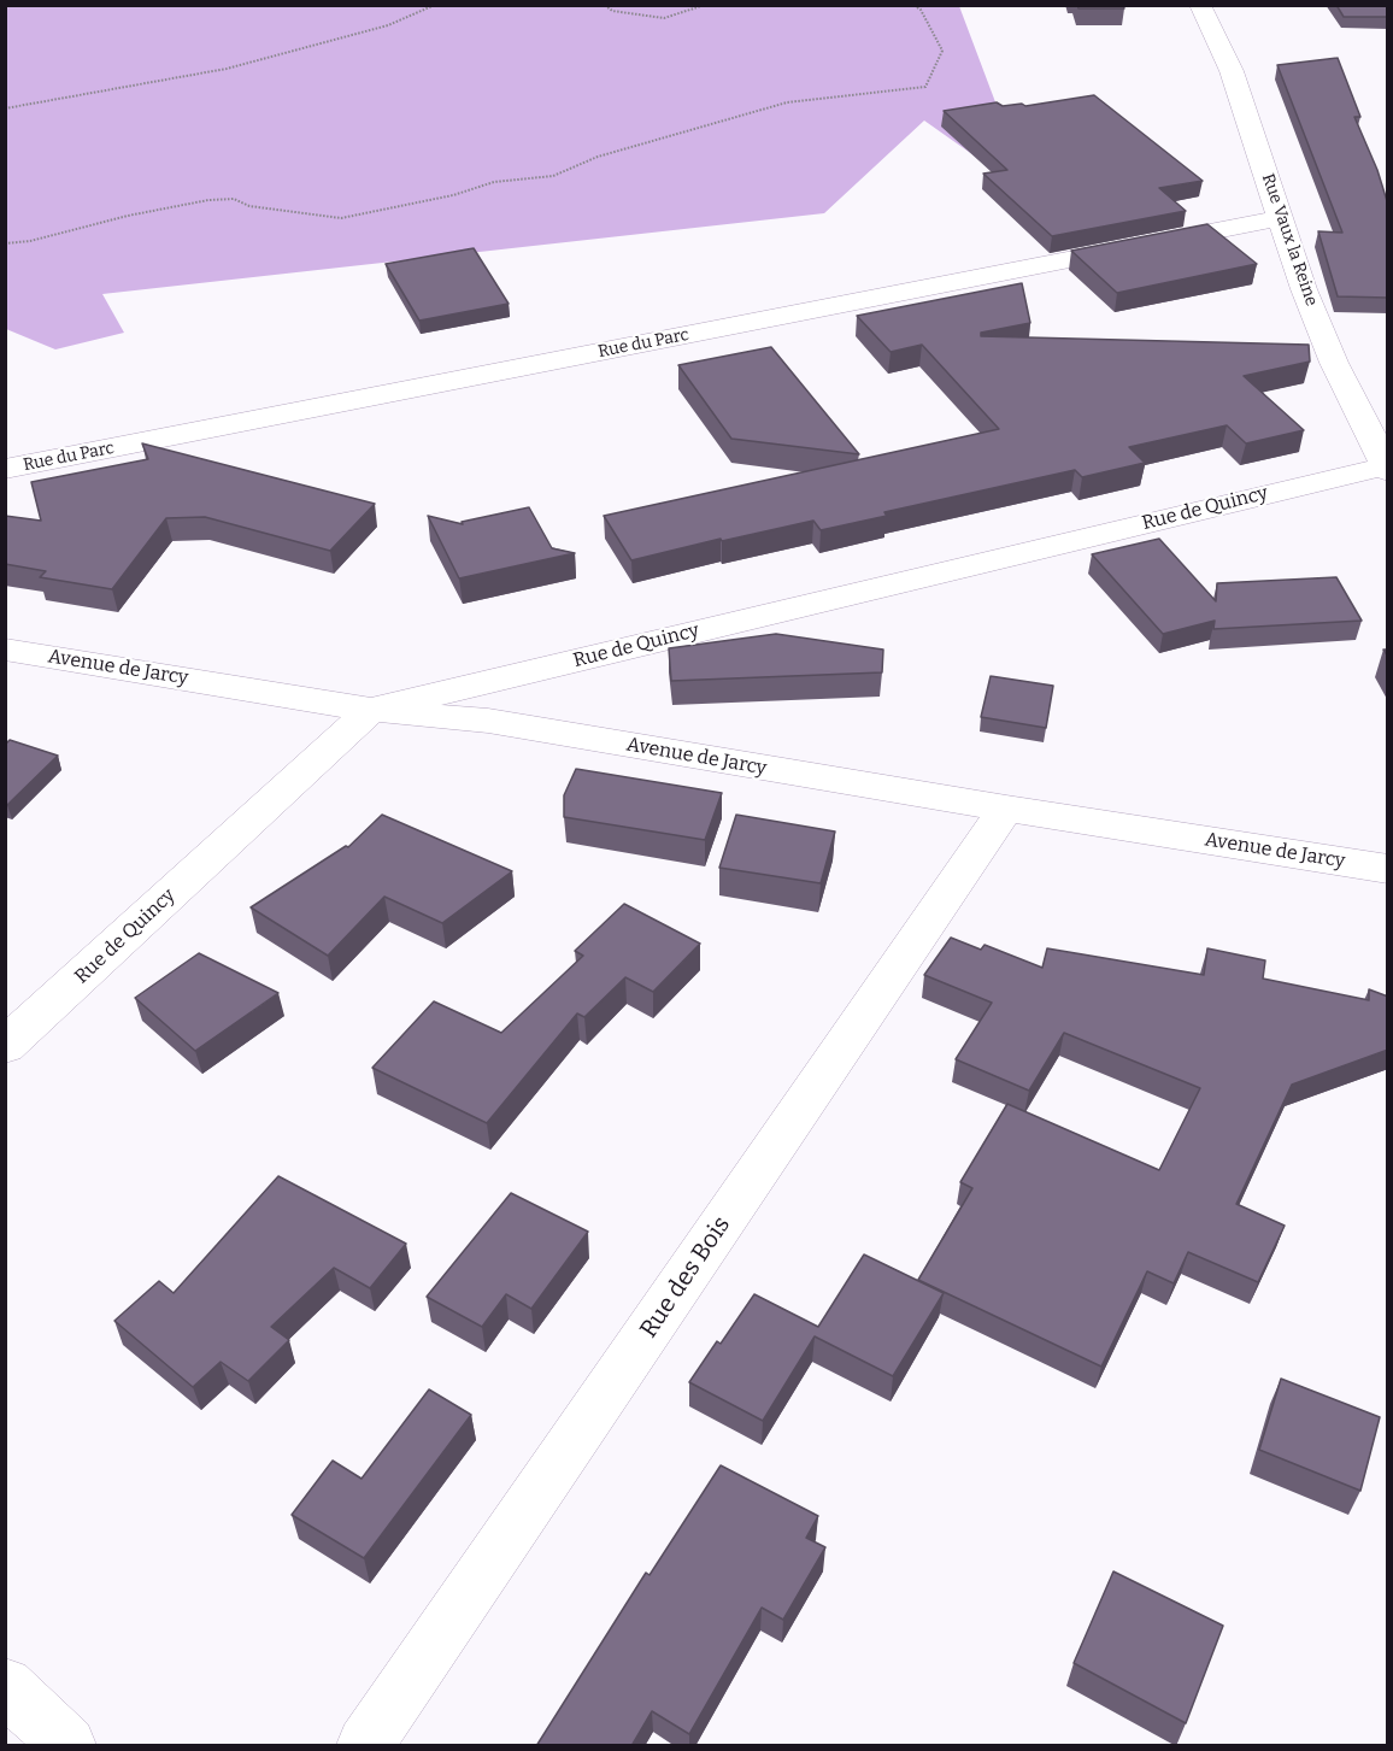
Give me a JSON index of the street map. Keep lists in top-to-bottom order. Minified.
{"streets":{"street":["Rue Vaux la Reine","Rue du Parc","Rue de Quincy","Avenue de Jarcy","Rue des Bois"]},"crossings":[["Rue Vaux la Reine","Rue du Parc"],["Rue Vaux la Reine","Rue de Quincy"],["Rue de Quincy","Avenue de Jarcy"],["Avenue de Jarcy","Rue des Bois"]]}
